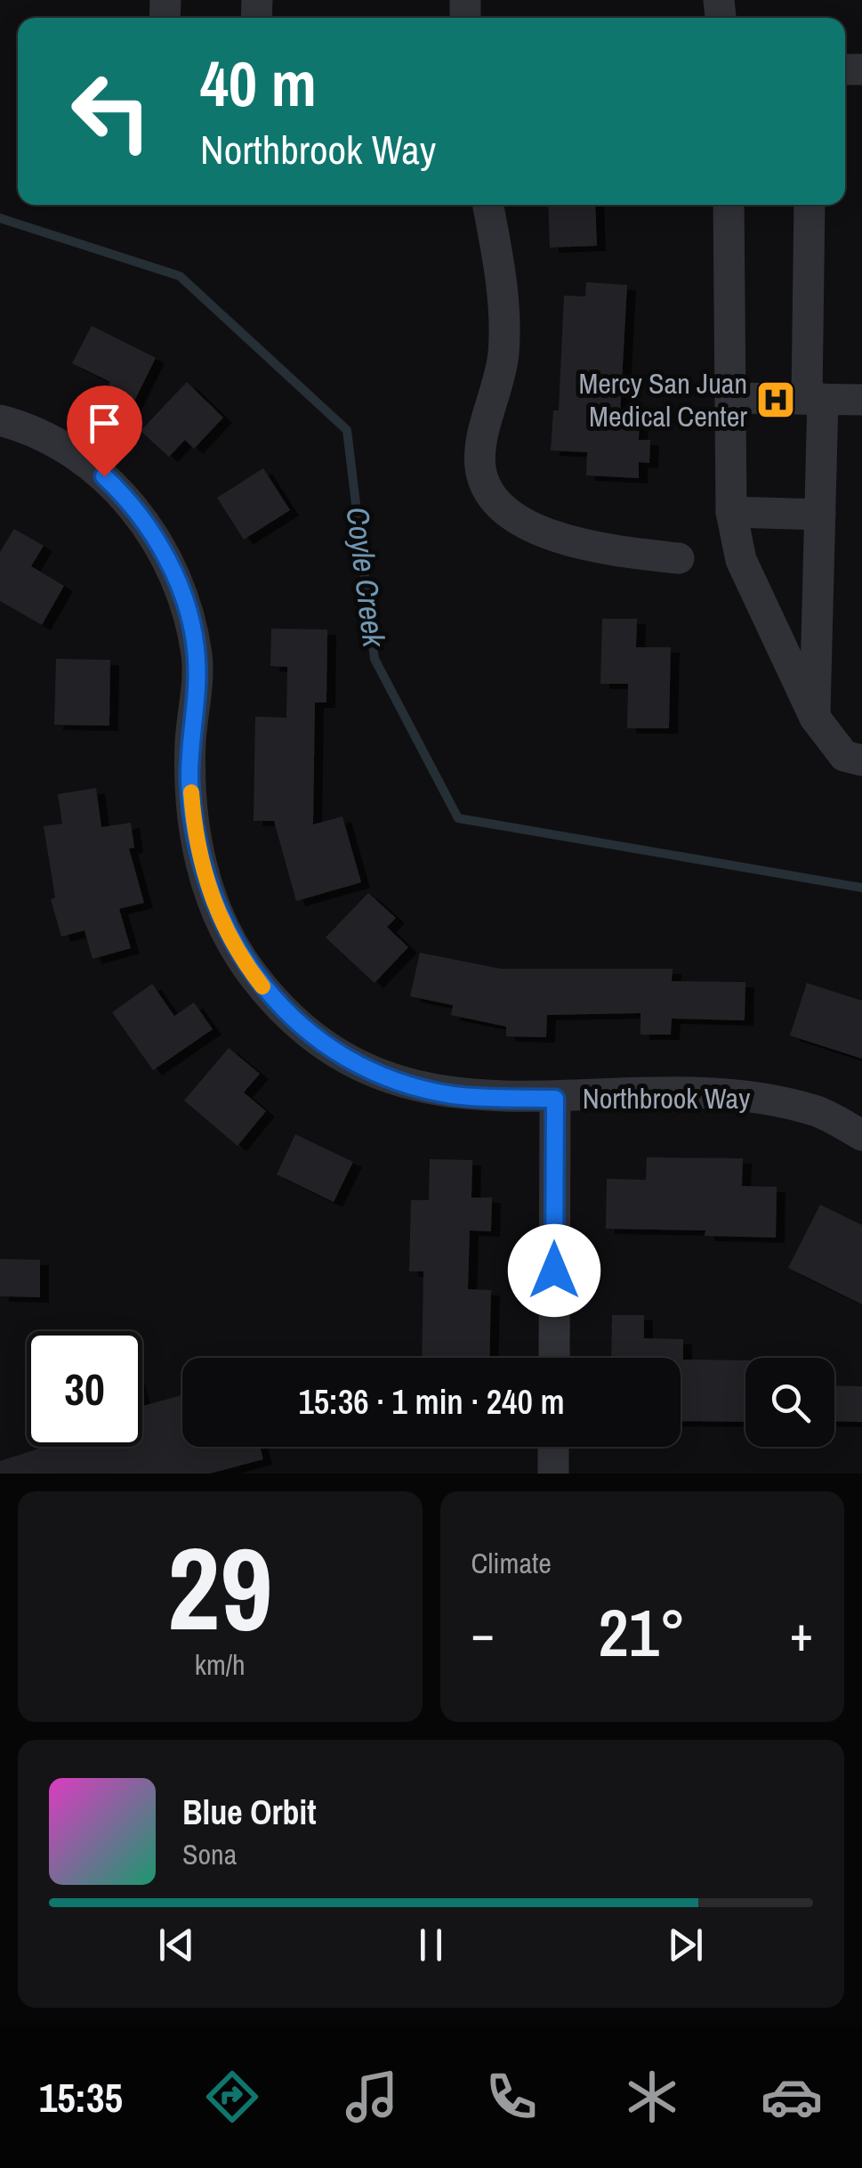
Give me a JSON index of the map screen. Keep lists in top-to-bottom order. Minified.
{"streets":{"street":["Northbrook Way"]},"water":["Coyle Creek"],"places":{"hospital":["Mercy San Juan Medical Center"]},"page":{"turn":["40 m","Northbrook Way"],"limit":"30","trip":"15:36 · 1 min · 240 m","tile":[["29","km/h"],"Climate"],"heat":["−","21°","+"],"song":["Blue Orbit","Sona"],"tabs":"15:35"}}
